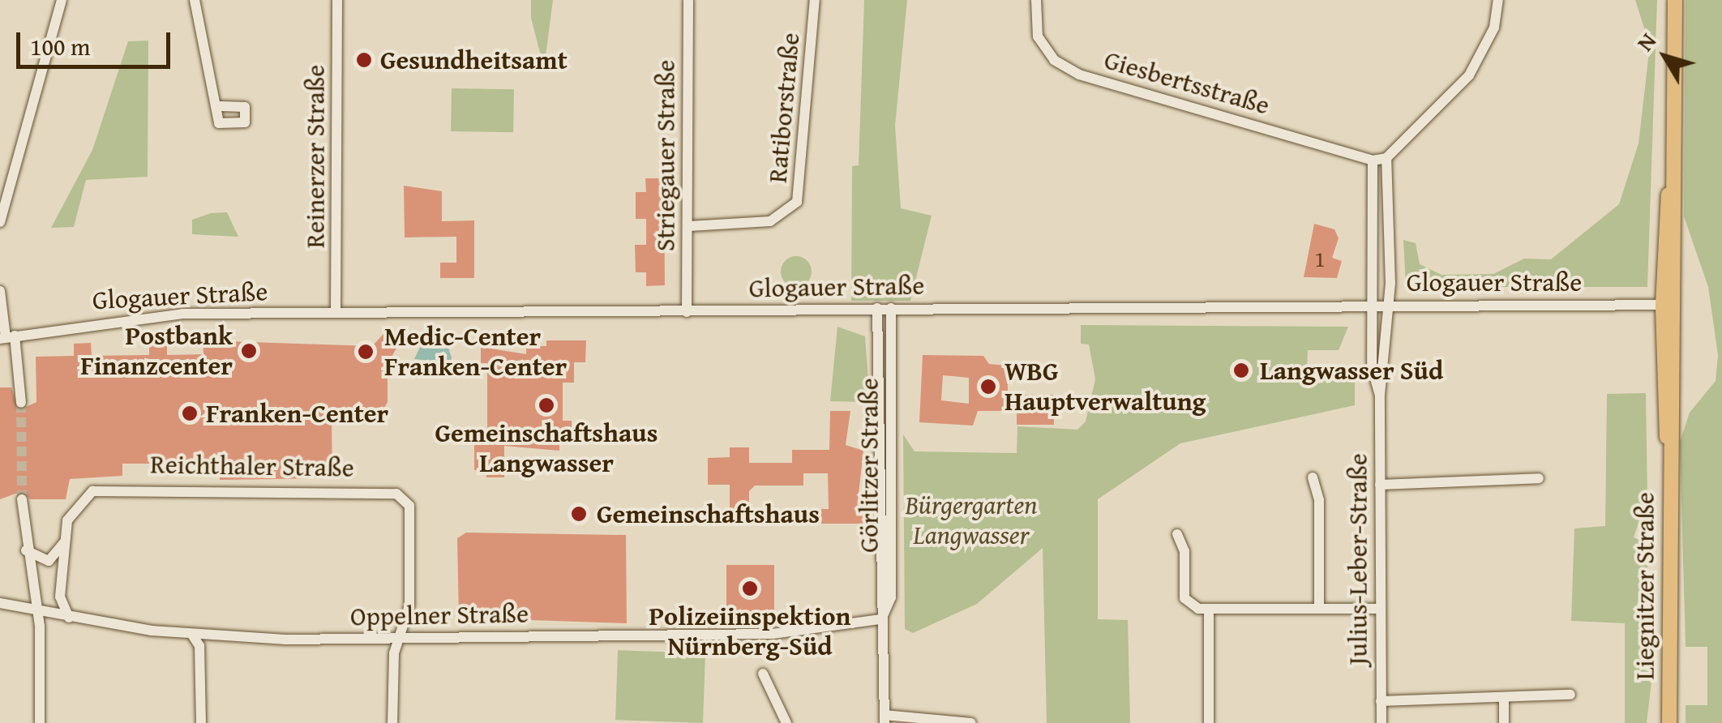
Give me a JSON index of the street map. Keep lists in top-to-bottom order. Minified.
{"streets":{"main road":["Liegnitzer Straße"],"street":["Giesbertsstraße","Ratiborstraße","Striegauer Straße","Reinerzer Straße","Glogauer Straße","Görlitzer Straße","Reichthaler Straße","Julius-Leber-Straße","Oppelner Straße"]},"crossings":[["Giesbertsstraße","Julius-Leber-Straße"],["Ratiborstraße","Striegauer Straße"],["Striegauer Straße","Glogauer Straße"],["Reinerzer Straße","Glogauer Straße"],["Glogauer Straße","Görlitzer Straße"],["Glogauer Straße","Julius-Leber-Straße"],["Glogauer Straße","Liegnitzer Straße"],["Görlitzer Straße","Oppelner Straße"],["Reichthaler Straße","Oppelner Straße"]],"parks":["Bürgergarten Langwasser"],"places":["Gesundheitsamt","Postbank Finanzcenter","Medic-Center Franken-Center","Langwasser Süd","WBG Hauptverwaltung","Gemeinschaftshaus Langwasser","Franken-Center","Gemeinschaftshaus","Polizeiinspektion Nürnberg-Süd"],"house_numbers":["1"],"scale_bar":"100 m","north":"top left"}
